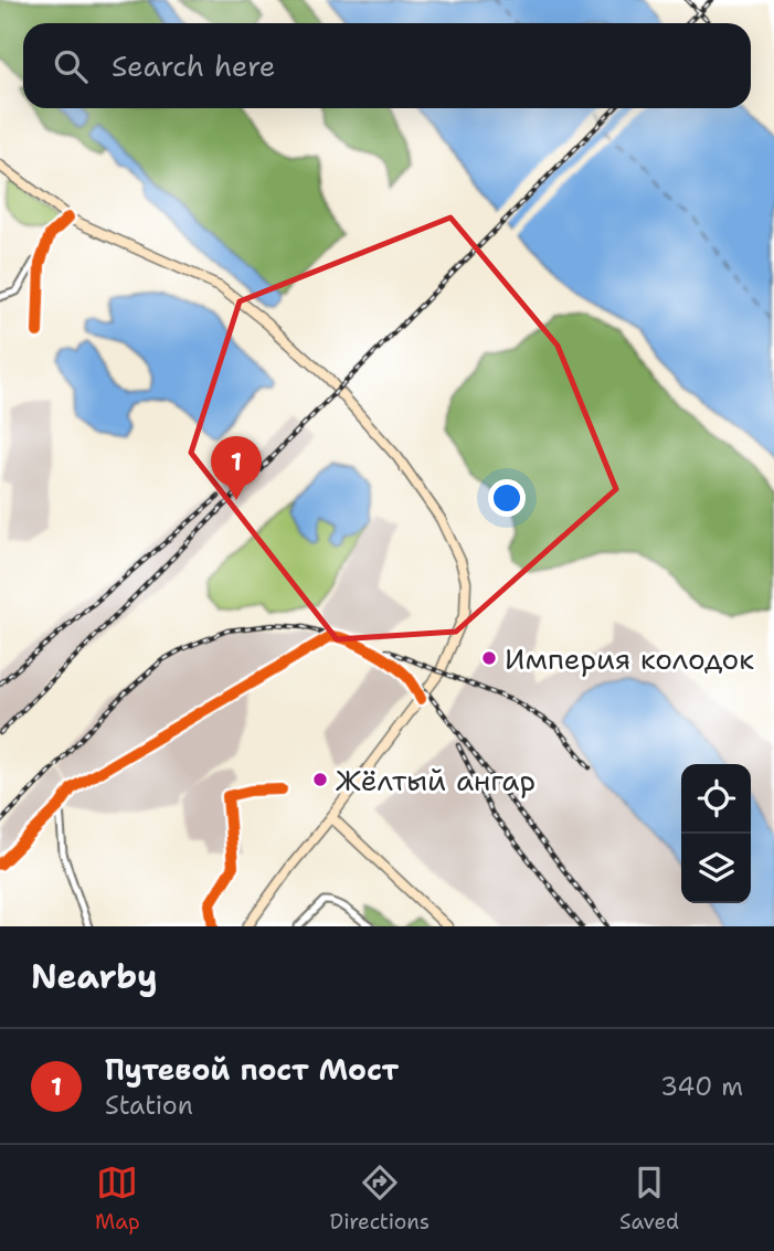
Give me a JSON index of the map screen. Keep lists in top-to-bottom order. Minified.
{"places":["Империя колодок","Жёлтый ангар"],"page":{"search":"Search here","pins":"1","heading":"Nearby","list":[{"mark":"1","name":"Путевой пост Мост","note":"Station","value":"340 m"}],"nav":["Map","Directions","Saved"]}}
